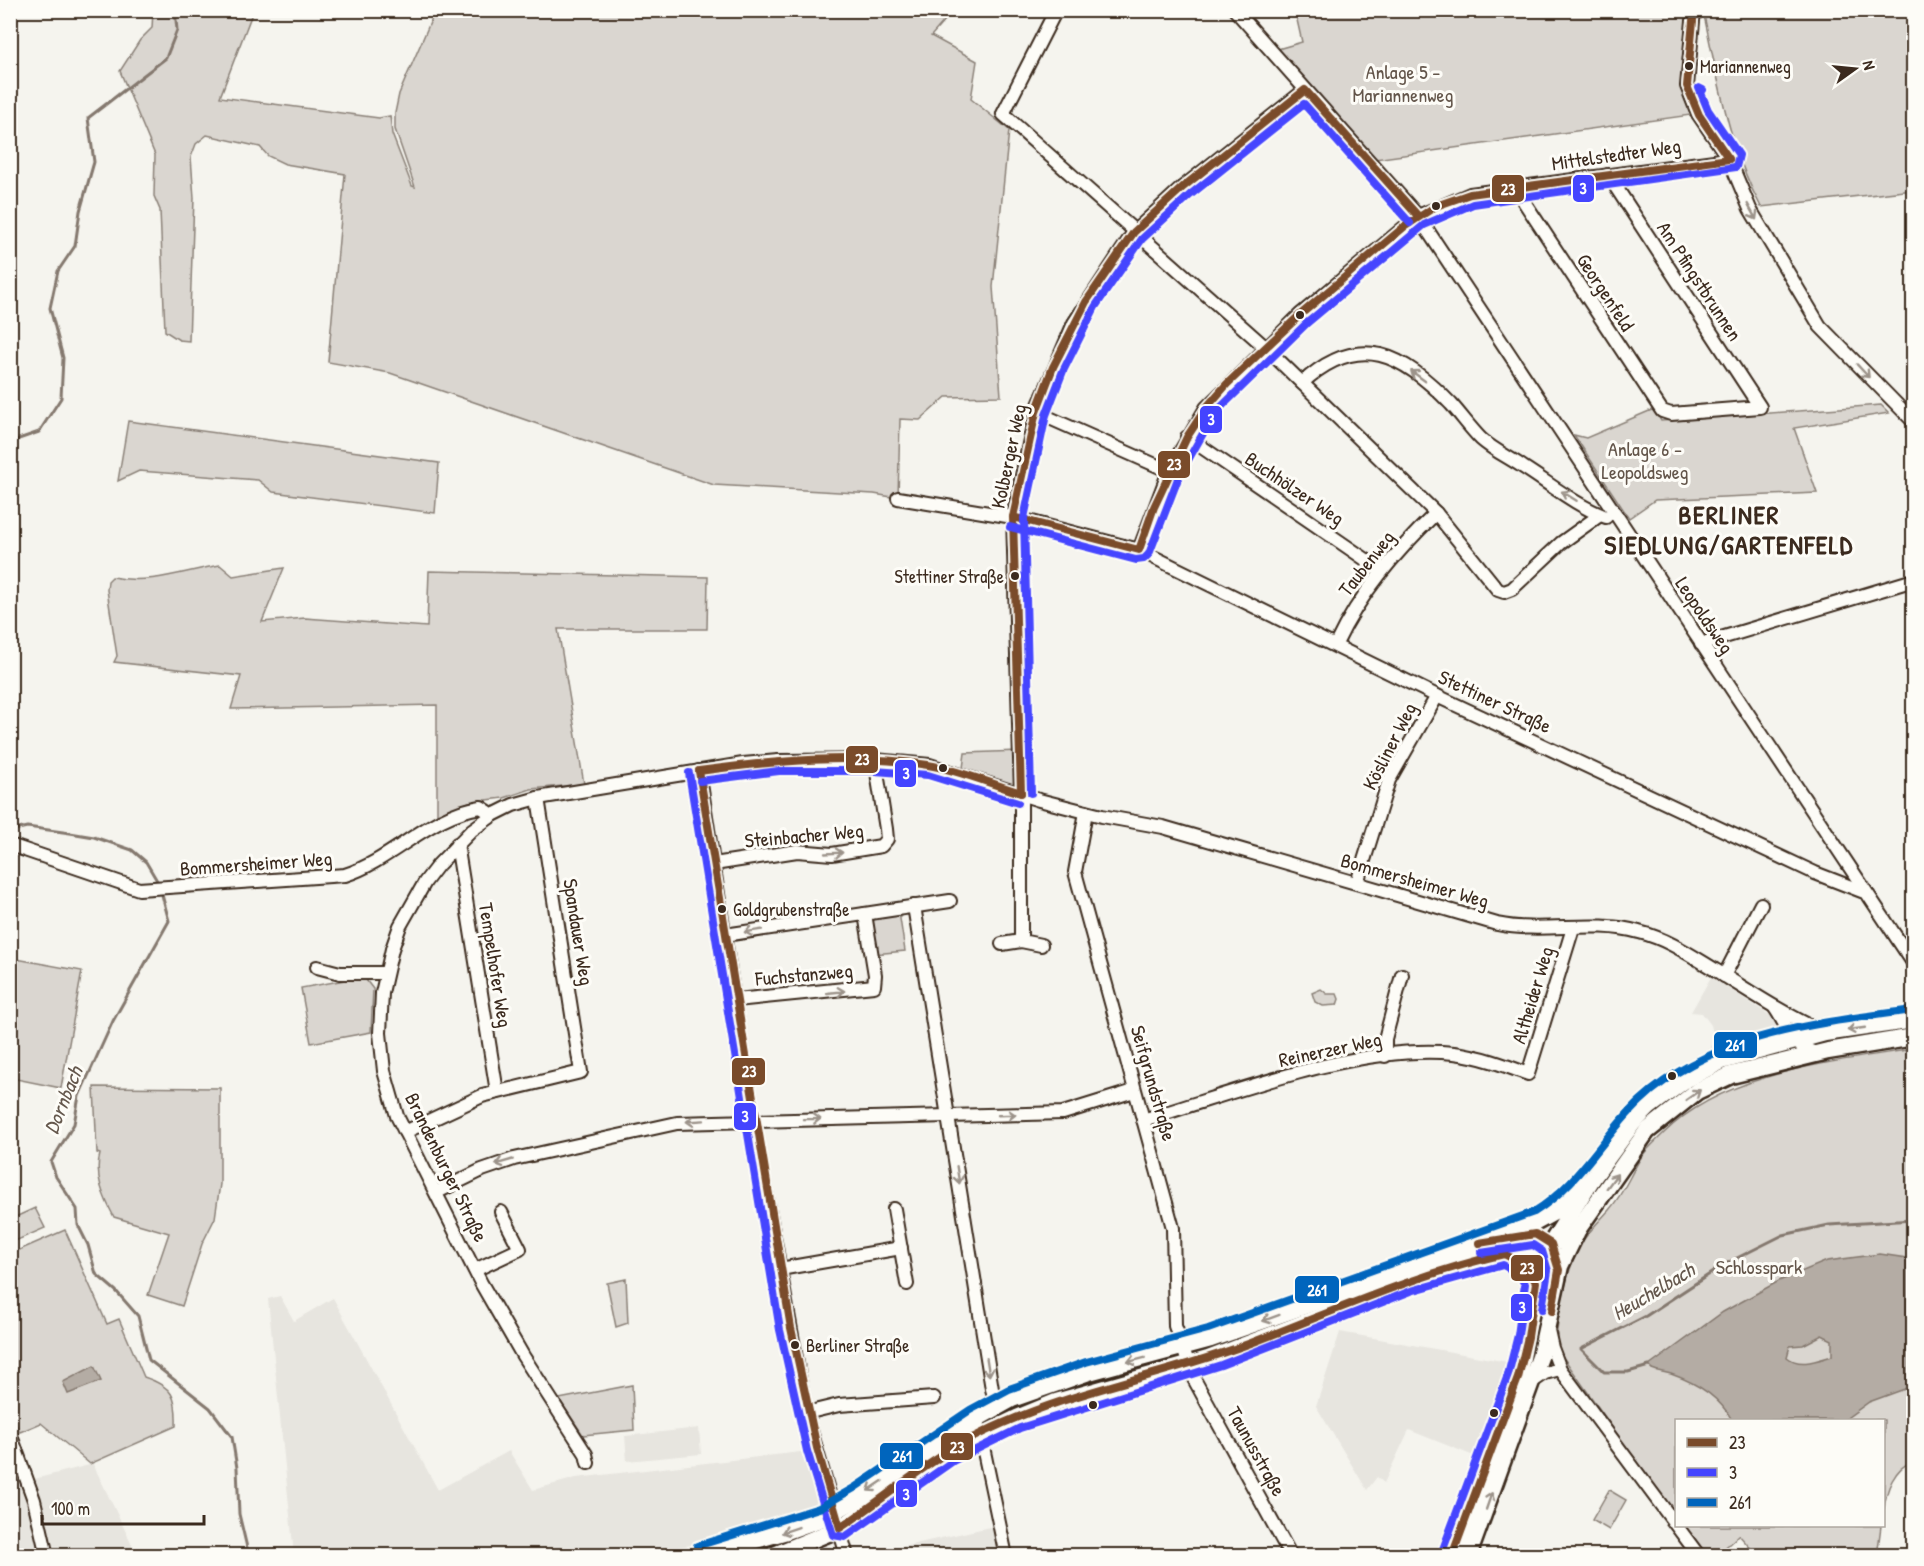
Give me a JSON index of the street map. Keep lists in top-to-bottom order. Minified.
{"streets":{"street":["Mittelstedter Weg","Am Pfingstbrunnen","Georgenfeld","Kolberger Weg","Buchhölzer Weg","Taubenweg","Leopoldsweg","Stettiner Straße","Kösliner Weg","Steinbacher Weg","Bommersheimer Weg","Spandauer Weg","Tempelhofer Weg","Fuchstanzweg","Altheider Weg","Reinerzer Weg","Seifgrundstraße","Brandenburger Straße","Taunusstraße"]},"crossings":[["Mittelstedter Weg","Am Pfingstbrunnen"],["Mittelstedter Weg","Georgenfeld"],["Mittelstedter Weg","Buchhölzer Weg"],["Mittelstedter Weg","Leopoldsweg"],["Mittelstedter Weg","Stettiner Straße"],["Am Pfingstbrunnen","Georgenfeld"],["Kolberger Weg","Leopoldsweg"],["Kolberger Weg","Stettiner Straße"],["Kolberger Weg","Bommersheimer Weg"],["Buchhölzer Weg","Taubenweg"],["Taubenweg","Stettiner Straße"],["Leopoldsweg","Stettiner Straße"],["Stettiner Straße","Kösliner Weg"],["Kösliner Weg","Bommersheimer Weg"],["Steinbacher Weg","Bommersheimer Weg"],["Bommersheimer Weg","Spandauer Weg"],["Bommersheimer Weg","Altheider Weg"],["Bommersheimer Weg","Seifgrundstraße"],["Bommersheimer Weg","Brandenburger Straße"],["Spandauer Weg","Tempelhofer Weg"],["Spandauer Weg","Brandenburger Straße"],["Tempelhofer Weg","Brandenburger Straße"],["Altheider Weg","Reinerzer Weg"],["Reinerzer Weg","Seifgrundstraße"],["Seifgrundstraße","Taunusstraße"]],"districts":["BERLINER SIEDLUNG/GARTENFELD"],"water":["Dornbach","Heuchelbach"],"parks":["Anlage 5 - Mariannenweg","Anlage 6 - Leopoldsweg","Schlosspark"],"places":["Mariannenweg","Stettiner Straße","Goldgrubenstraße","Berliner Straße"],"lines":["transit line 23","transit line 3","transit line 261"],"legend":["23","3","261"],"scale_bar":"100 m","north":"right"}
